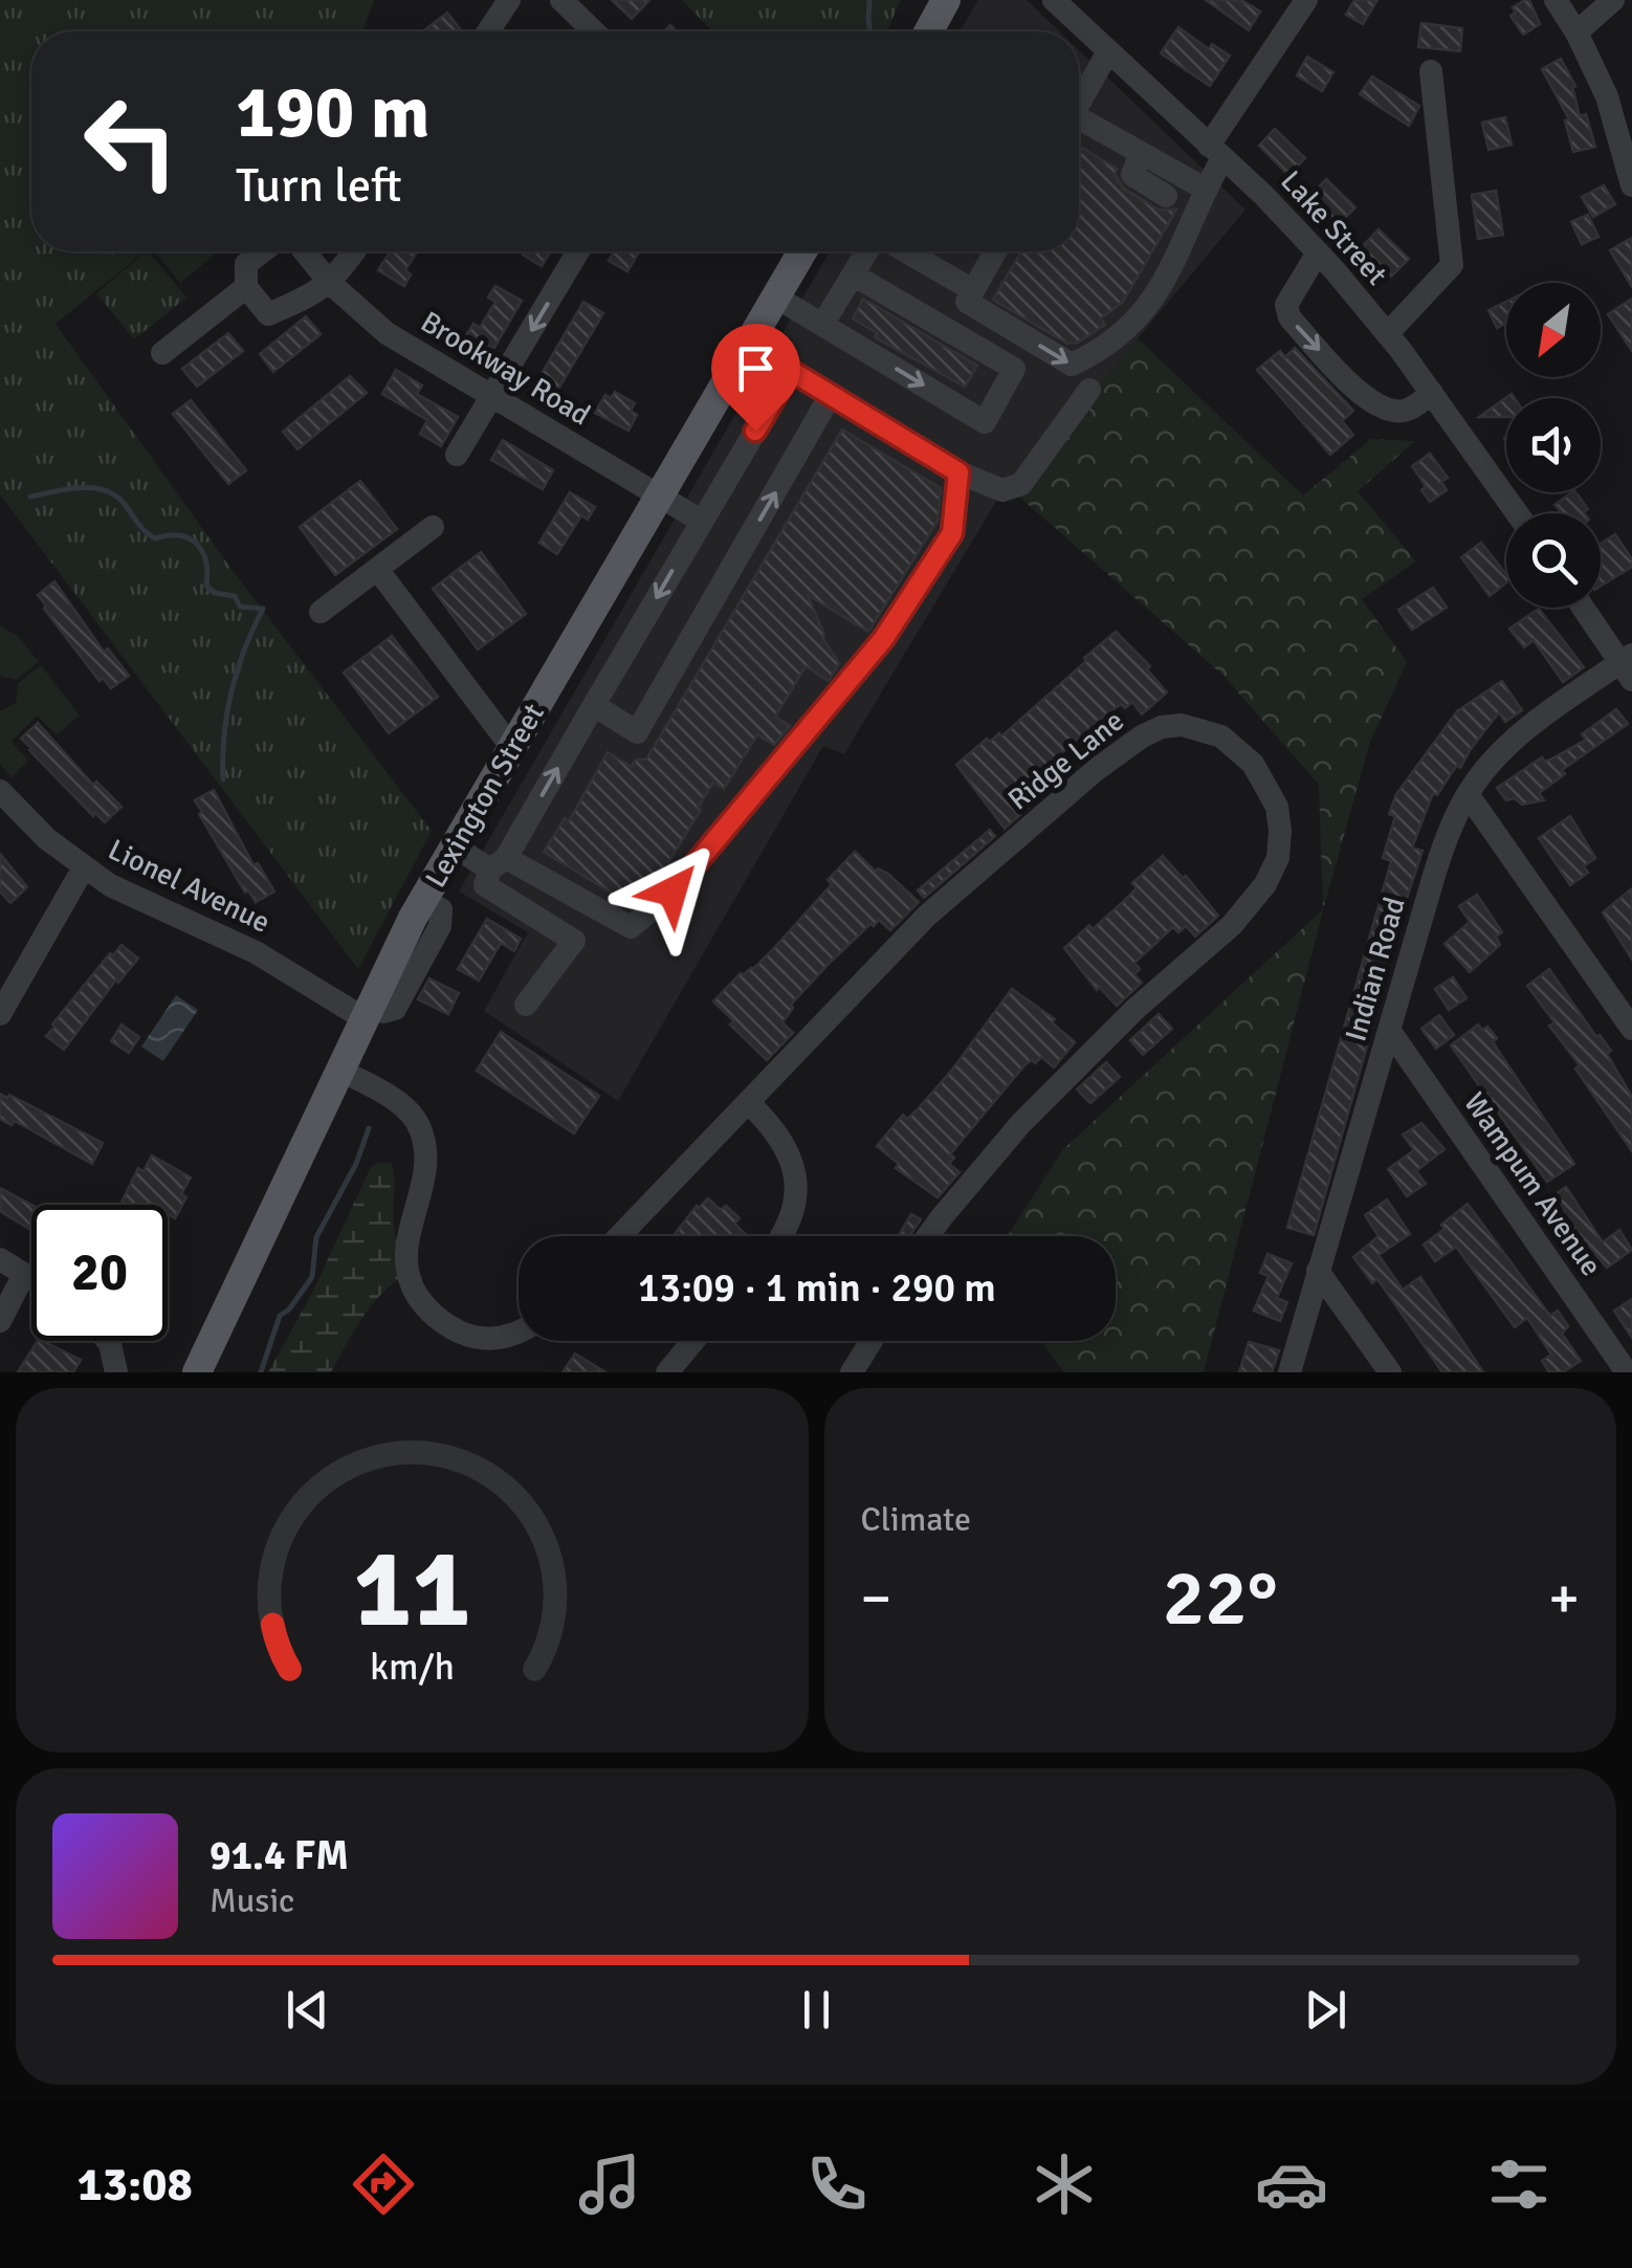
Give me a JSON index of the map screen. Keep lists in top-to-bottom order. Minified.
{"streets":{"main road":["Lexington Street"],"street":["Lake Street","Brookway Road","Ridge Lane","Lionel Avenue","Indian Road","Wampum Avenue"]},"crossings":[["Brookway Road","Lexington Street"],["Lexington Street","Lionel Avenue"],["Indian Road","Wampum Avenue"]],"north":"bottom left","page":{"turn":["190 m","Turn left"],"limit":"20","trip":"13:09 · 1 min · 290 m","tile":"Climate","heat":["−","22°","+"],"song":["91.4 FM","Music"],"tabs":"13:08","gauge":["11","km/h"]}}
